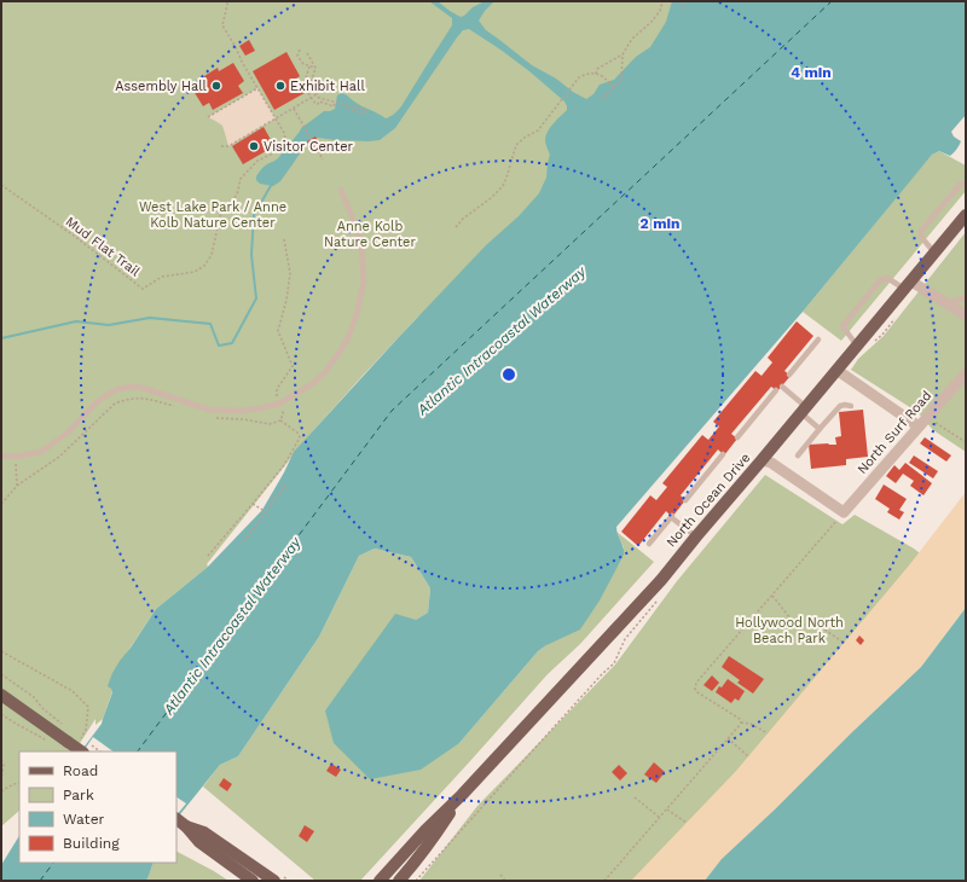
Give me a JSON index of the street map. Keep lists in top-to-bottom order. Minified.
{"streets":{"main road":["North Ocean Drive"],"street":["North Surf Road"],"path":["Mud Flat Trail"]},"water":["Atlantic Intracoastal Waterway"],"parks":["West Lake Park / Anne Kolb Nature Center","Anne Kolb Nature Center","Hollywood North Beach Park"],"places":["Assembly Hall","Exhibit Hall","Visitor Center"],"legend":["Road","Park","Water","Building"],"rings":["4 min","2 min"]}
